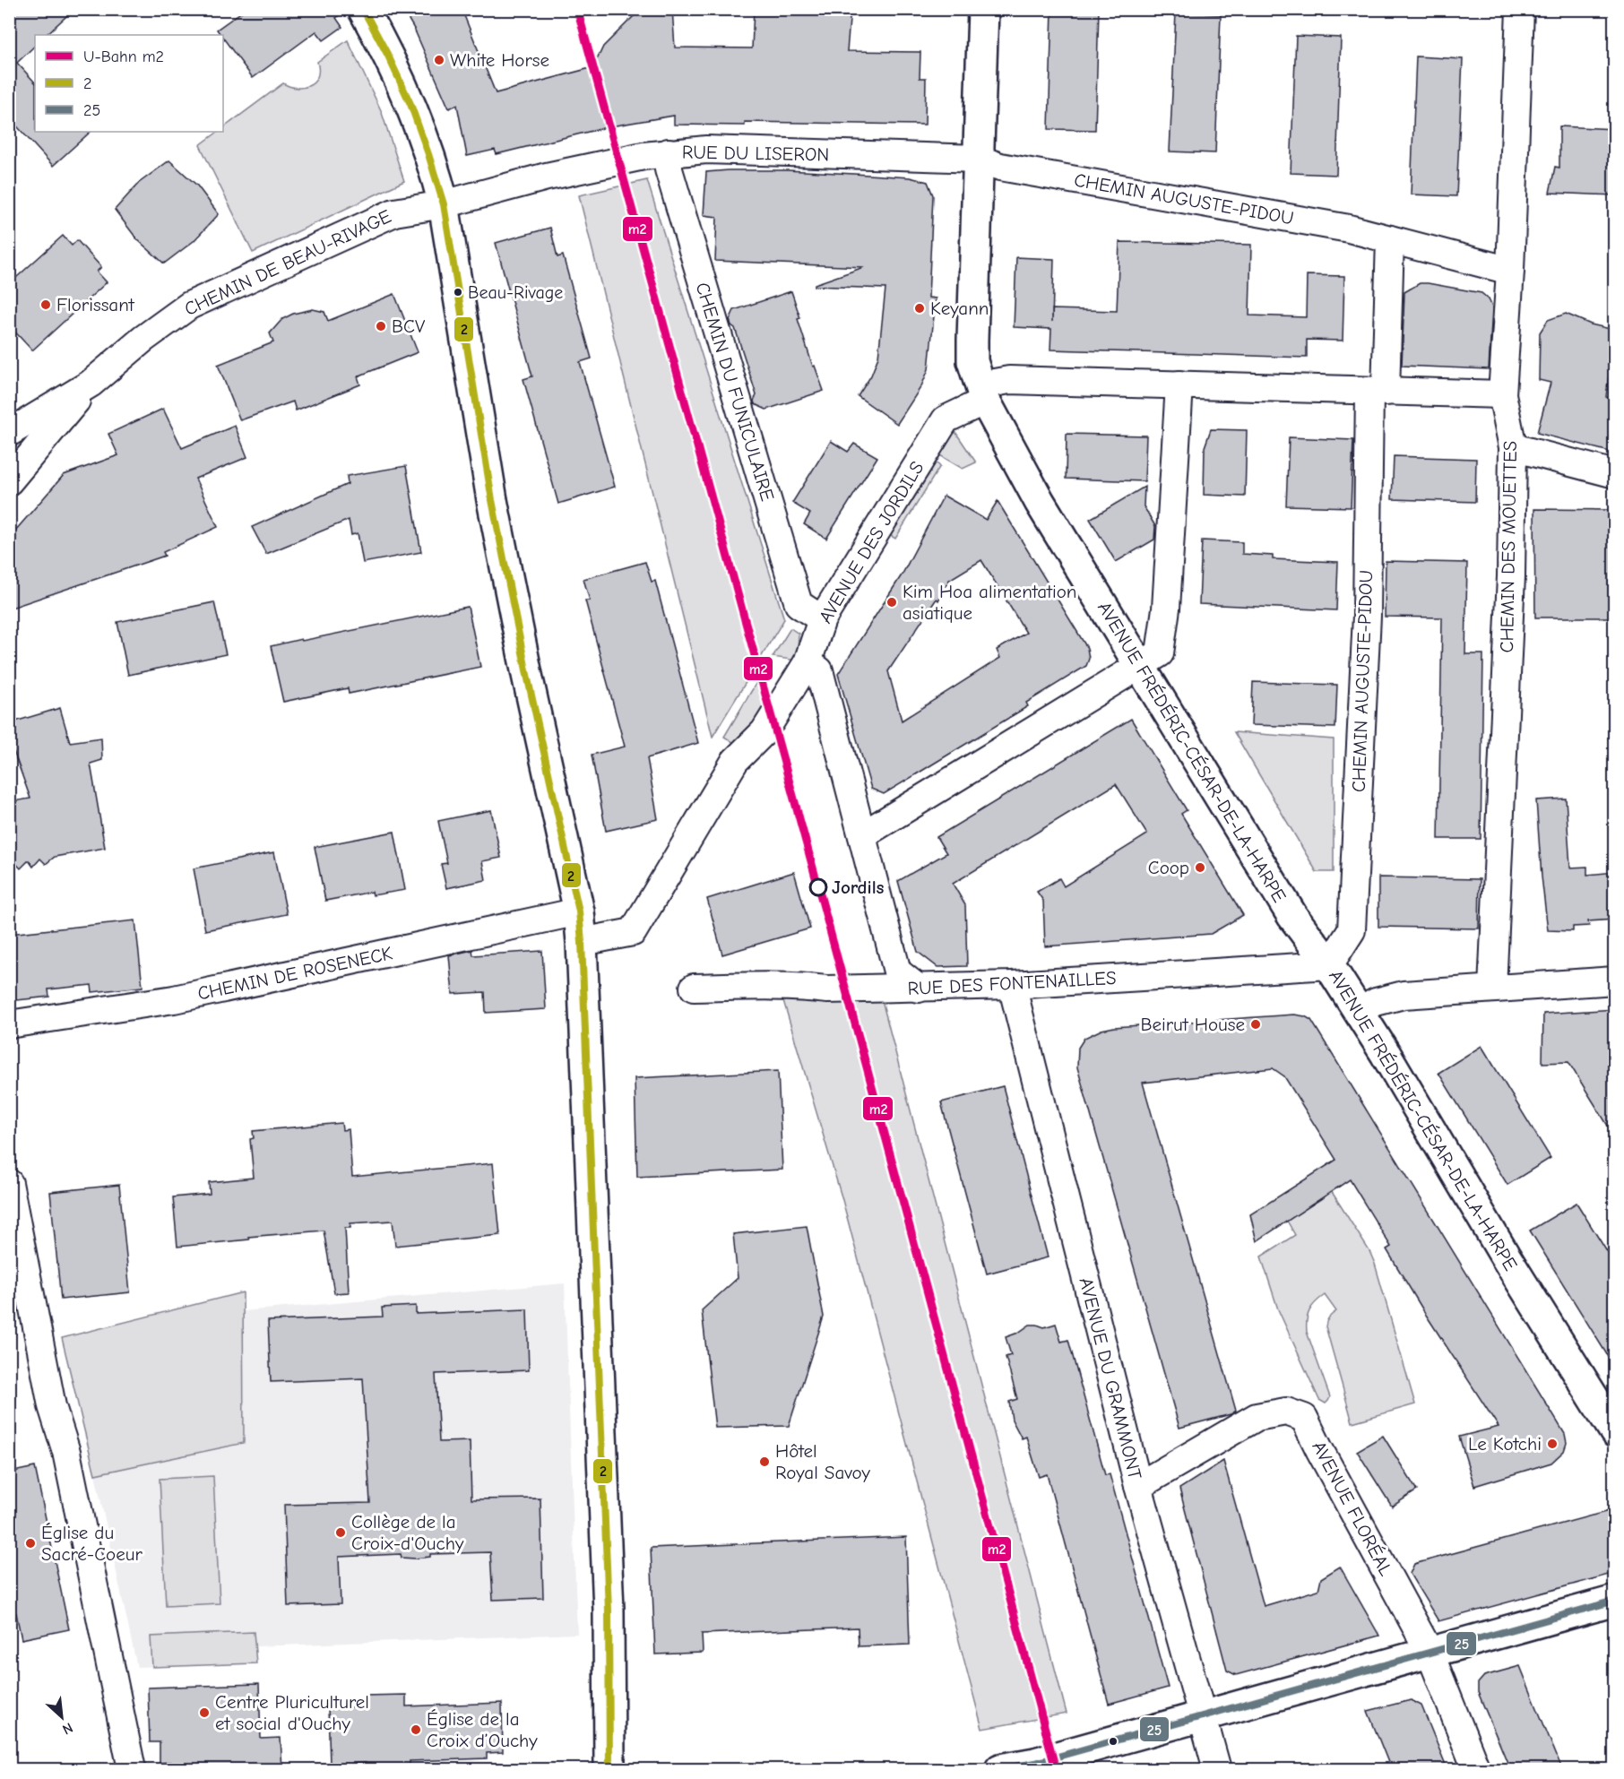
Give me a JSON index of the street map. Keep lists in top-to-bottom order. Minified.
{"streets":{"street":["RUE DU LISERON","CHEMIN AUGUSTE-PIDOU","CHEMIN DE BEAU-RIVAGE","CHEMIN DU FUNICULAIRE","AVENUE DES JORDILS","CHEMIN DES MOUETTES","AVENUE FRÉDÉRIC-CÉSAR-DE-LA-HARPE","CHEMIN DE ROSENECK","RUE DES FONTENAILLES","AVENUE DU GRAMMONT","AVENUE FLORÉAL"]},"crossings":[["RUE DU LISERON","CHEMIN AUGUSTE-PIDOU"],["RUE DU LISERON","CHEMIN DE BEAU-RIVAGE"],["RUE DU LISERON","CHEMIN DU FUNICULAIRE"],["RUE DU LISERON","AVENUE FRÉDÉRIC-CÉSAR-DE-LA-HARPE"],["CHEMIN AUGUSTE-PIDOU","CHEMIN DES MOUETTES"],["CHEMIN AUGUSTE-PIDOU","AVENUE FRÉDÉRIC-CÉSAR-DE-LA-HARPE"],["CHEMIN AUGUSTE-PIDOU","RUE DES FONTENAILLES"],["CHEMIN DU FUNICULAIRE","AVENUE DES JORDILS"],["AVENUE DES JORDILS","AVENUE FRÉDÉRIC-CÉSAR-DE-LA-HARPE"],["AVENUE FRÉDÉRIC-CÉSAR-DE-LA-HARPE","RUE DES FONTENAILLES"],["RUE DES FONTENAILLES","AVENUE DU GRAMMONT"],["AVENUE DU GRAMMONT","AVENUE FLORÉAL"]],"places":["White Horse","Beau-Rivage","Florissant","Keyann","BCV","Kim Hoa alimentation asiatique","Coop","Jordils","Beirut House","Le Kotchi","Hôtel Royal Savoy","Collège de la Croix-d'Ouchy","Église du Sacré-Coeur","Centre Pluriculturel et social d'Ouchy","Église de la Croix d’Ouchy"],"lines":["metro line m2","transit line 2","transit line 25"],"legend":["U-Bahn m2","2","25"],"north":"bottom right"}
